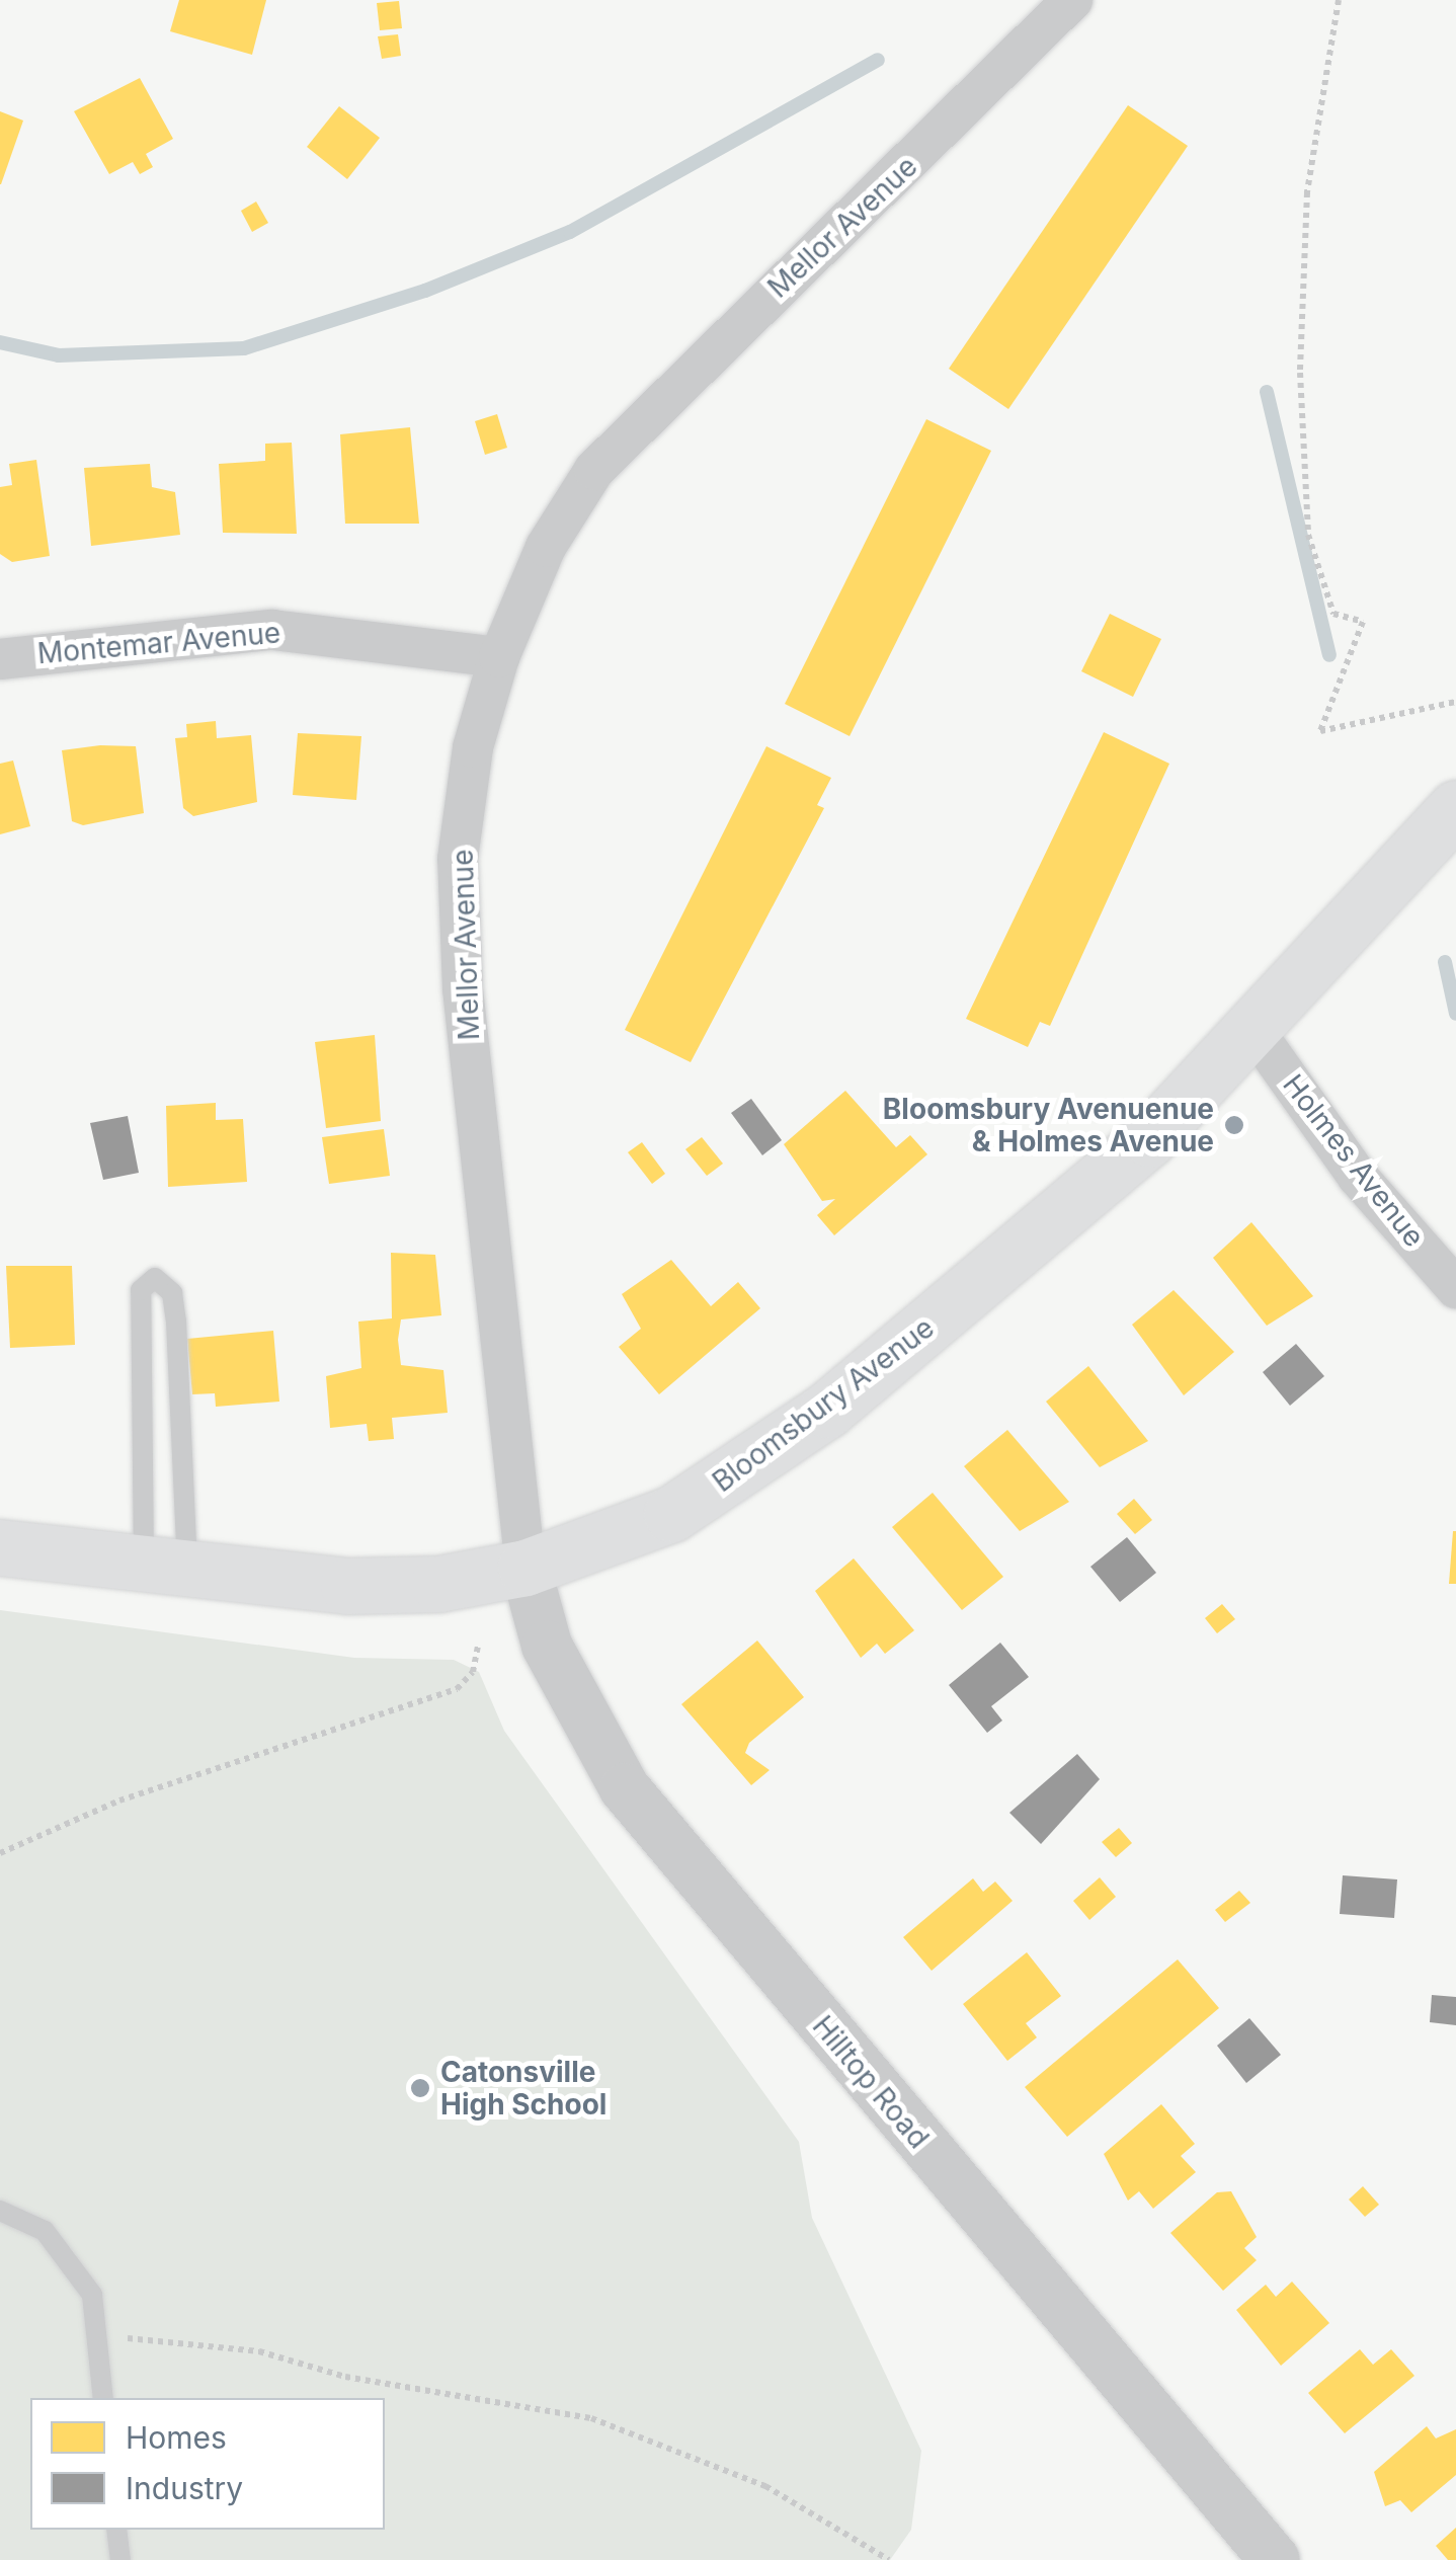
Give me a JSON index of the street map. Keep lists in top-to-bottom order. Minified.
{"streets":{"main road":["Bloomsbury Avenue"],"street":["Mellor Avenue","Montemar Avenue","Holmes Avenue","Hilltop Road"]},"crossings":[["Mellor Avenue","Montemar Avenue"],["Mellor Avenue","Bloomsbury Avenue"],["Mellor Avenue","Hilltop Road"],["Holmes Avenue","Bloomsbury Avenue"],["Bloomsbury Avenue","Hilltop Road"]],"places":["Bloomsbury Avenuenue & Holmes Avenue","Catonsville High School"],"legend":["Homes","Industry"]}
